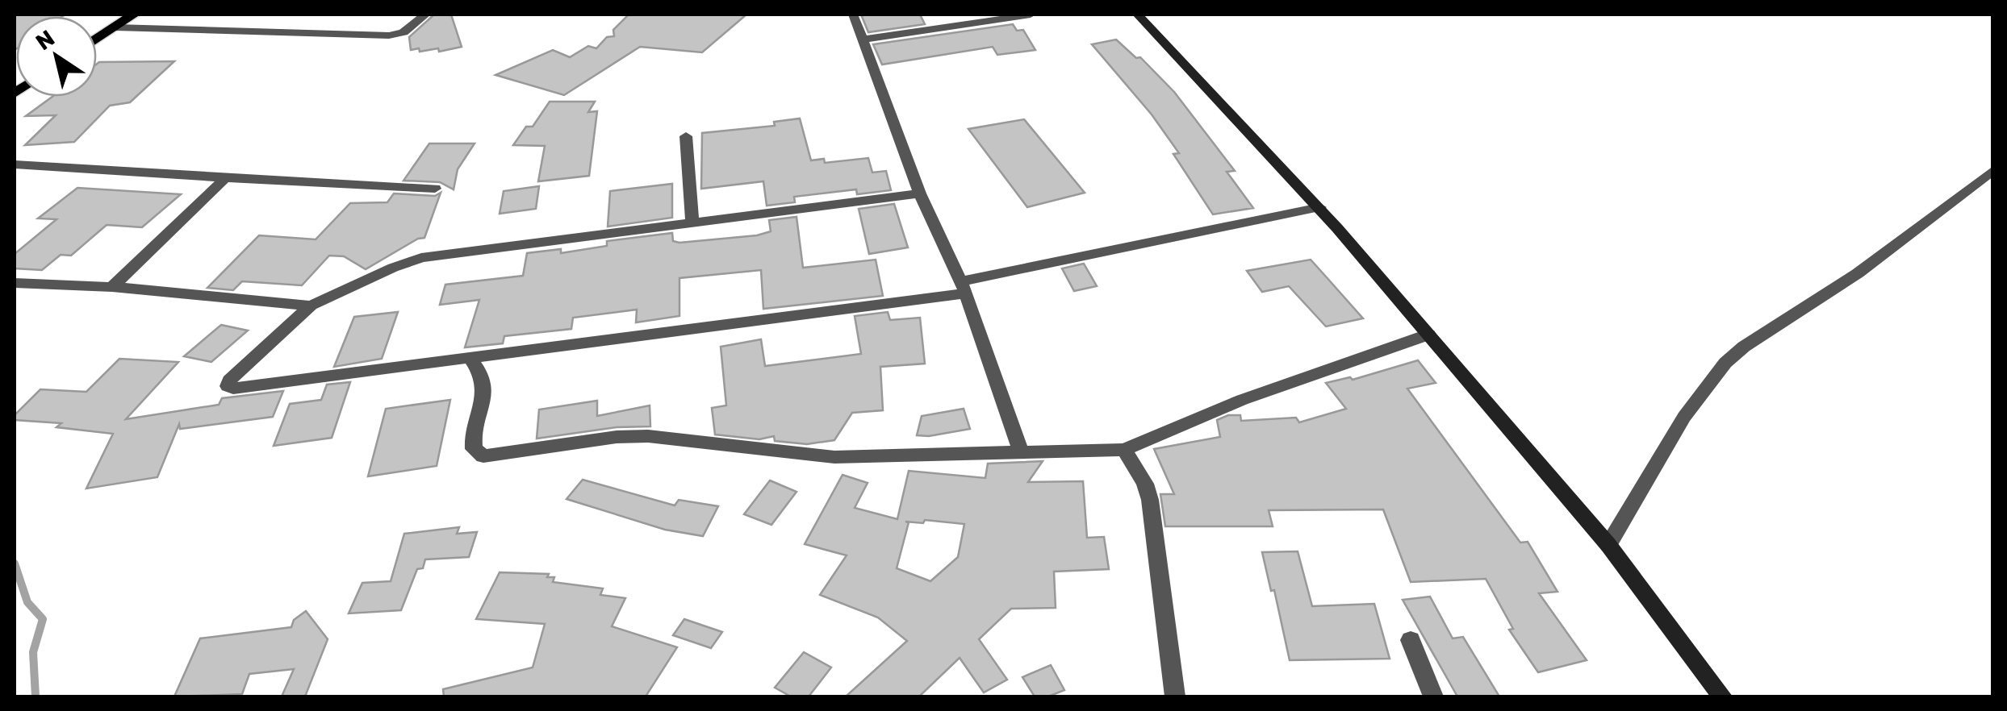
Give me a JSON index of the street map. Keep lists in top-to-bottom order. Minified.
{"north":"top left"}
